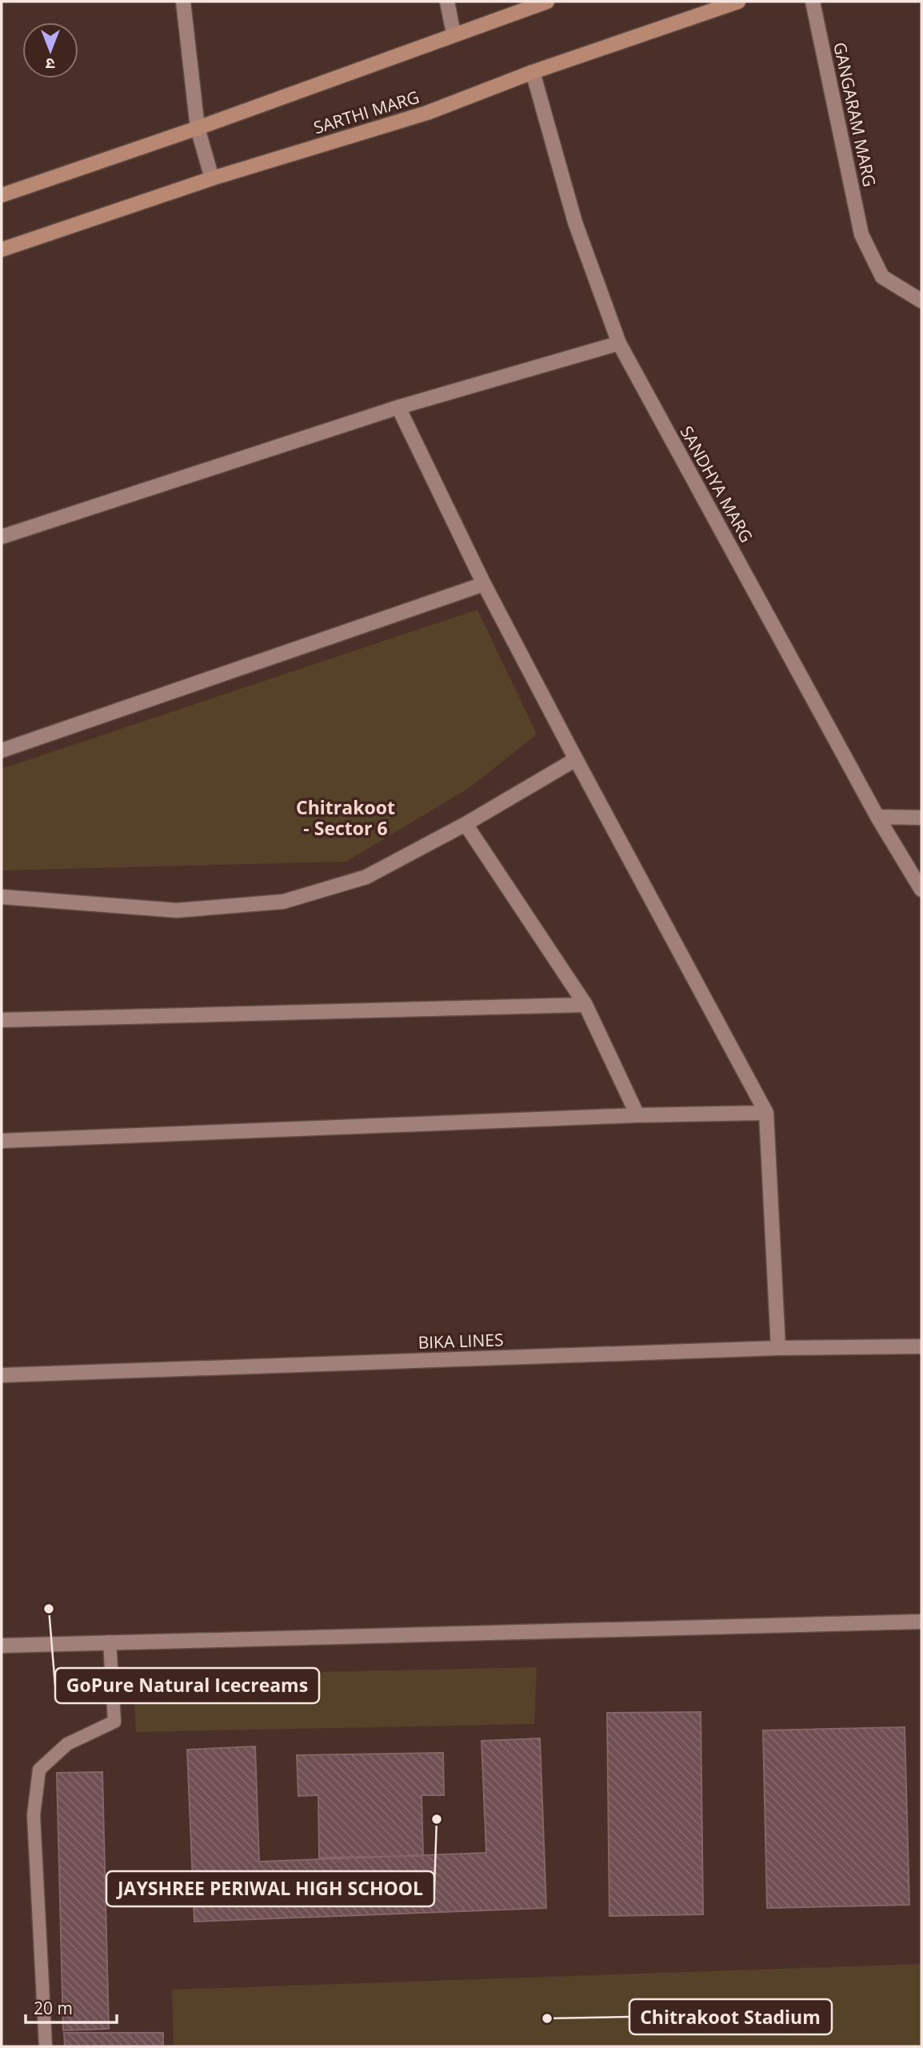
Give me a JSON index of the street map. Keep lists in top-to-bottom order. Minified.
{"streets":{"street":["SARTHI MARG","GANGARAM MARG","SANDHYA MARG","BIKA LINES"]},"crossings":[["SARTHI MARG","SANDHYA MARG"]],"districts":["Chitrakoot - Sector 6"],"places":["GoPure Natural Icecreams","JAYSHREE PERIWAL HIGH SCHOOL","Chitrakoot Stadium"],"scale_bar":"20 m","north":"bottom"}
